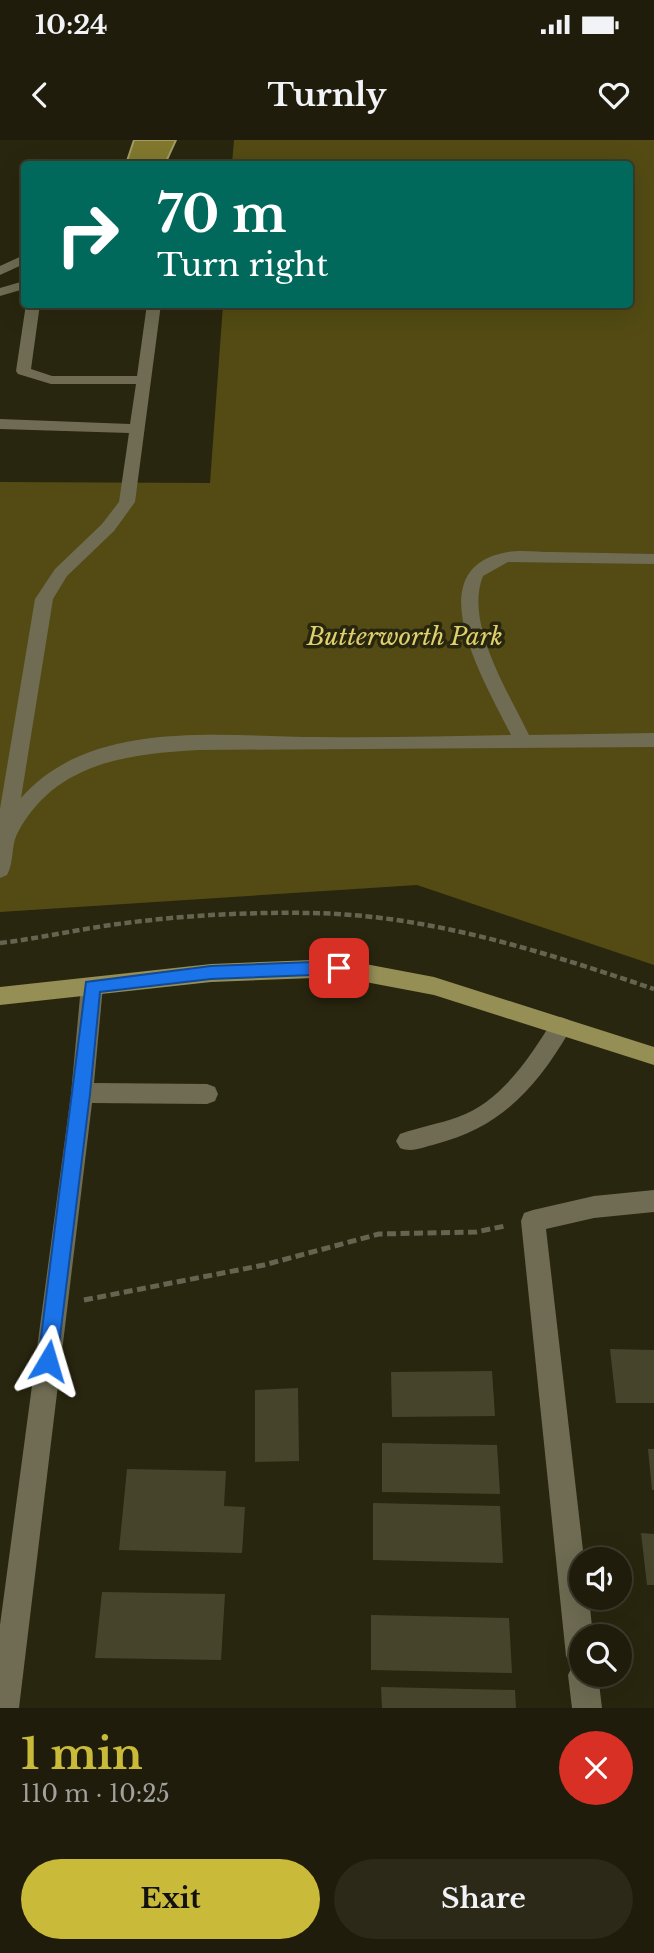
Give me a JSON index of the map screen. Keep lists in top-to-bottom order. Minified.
{"parks":["Butterworth Park"],"page":{"status":"10:24","header":"Turnly","turn":["70 m","Turn right"],"heading":["1 min","110 m · 10:25"],"buttons":["Exit","Share"]}}
